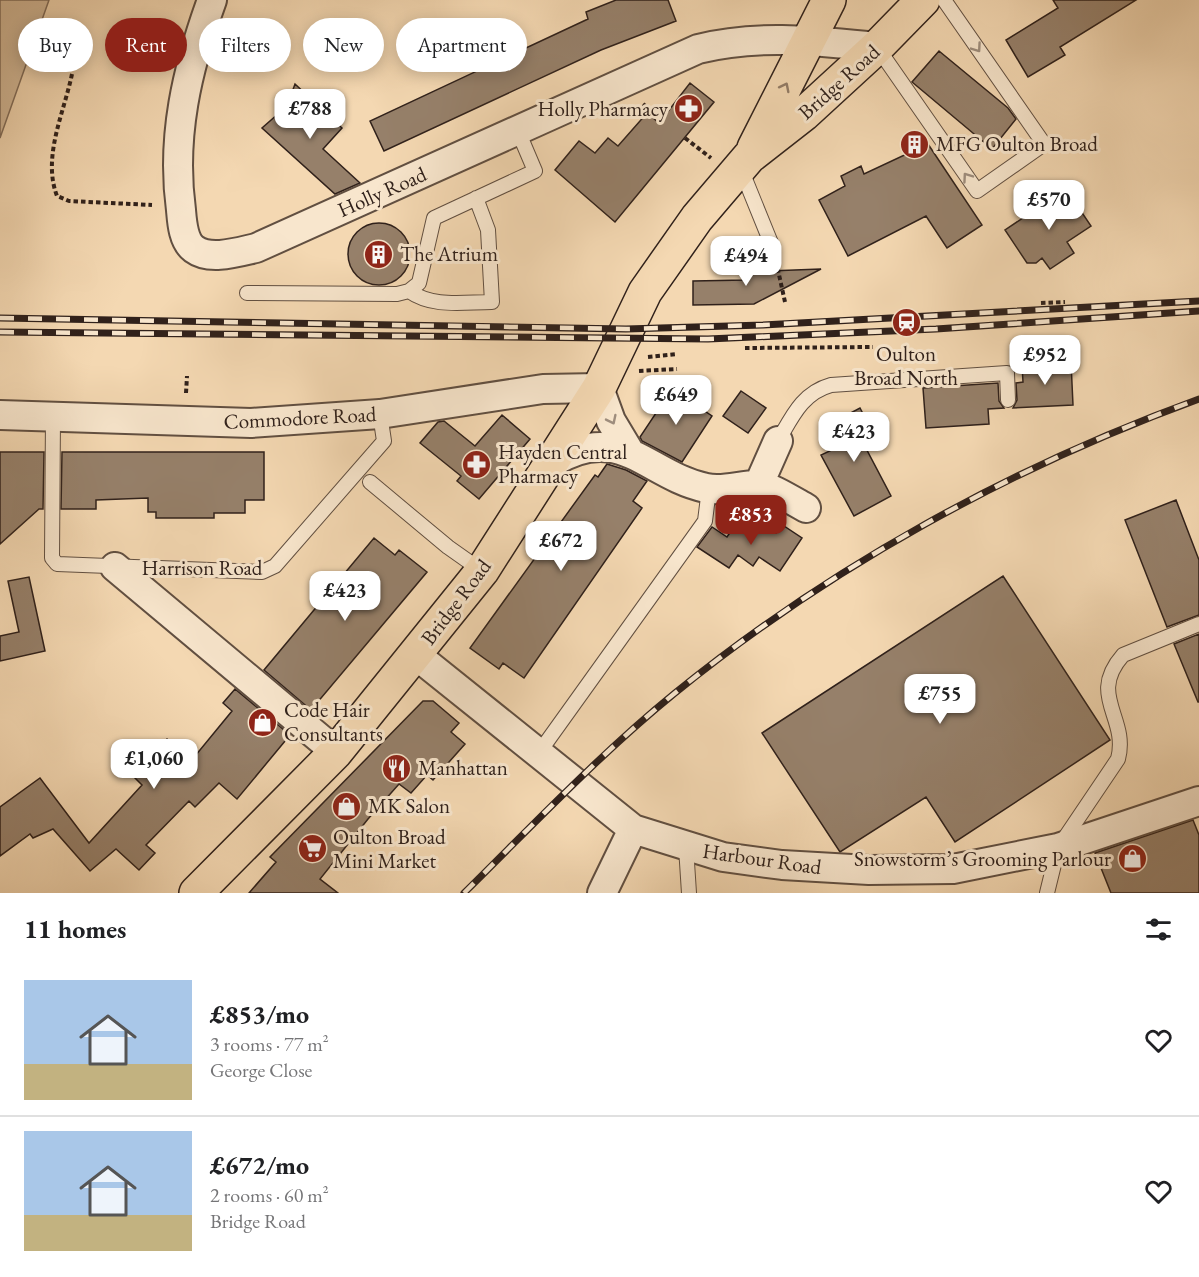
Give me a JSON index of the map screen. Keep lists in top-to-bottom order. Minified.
{"streets":{"highway":["Bridge Road"],"street":["Holly Road","Commodore Road","Harrison Road","Harbour Road"]},"crossings":[["Bridge Road","Holly Road"],["Bridge Road","Commodore Road"],["Bridge Road","Harrison Road"],["Bridge Road","Harbour Road"],["Commodore Road","Harrison Road"]],"places":{"pharmacy":["Holly Pharmacy","Hayden Central Pharmacy"],"building":["MFG Oulton Broad","The Atrium"],"station":["Oulton Broad North"],"shop":["Code Hair Consultants","MK Salon","Snowstorm’s Grooming Parlour"],"restaurant":["Manhattan"],"supermarket":["Oulton Broad Mini Market"]},"page":{"chip":["Buy","Rent","Filters","New","Apartment"],"price":["£788","£570","£494","£952","£649","£423","£853","£672","£423","£755","£1,060"],"heading":"11 homes","list":[{"name":"£853/mo","note":"3 rooms · 77 m² · George Close"},{"name":"£672/mo","note":"2 rooms · 60 m² · Bridge Road"}]}}
